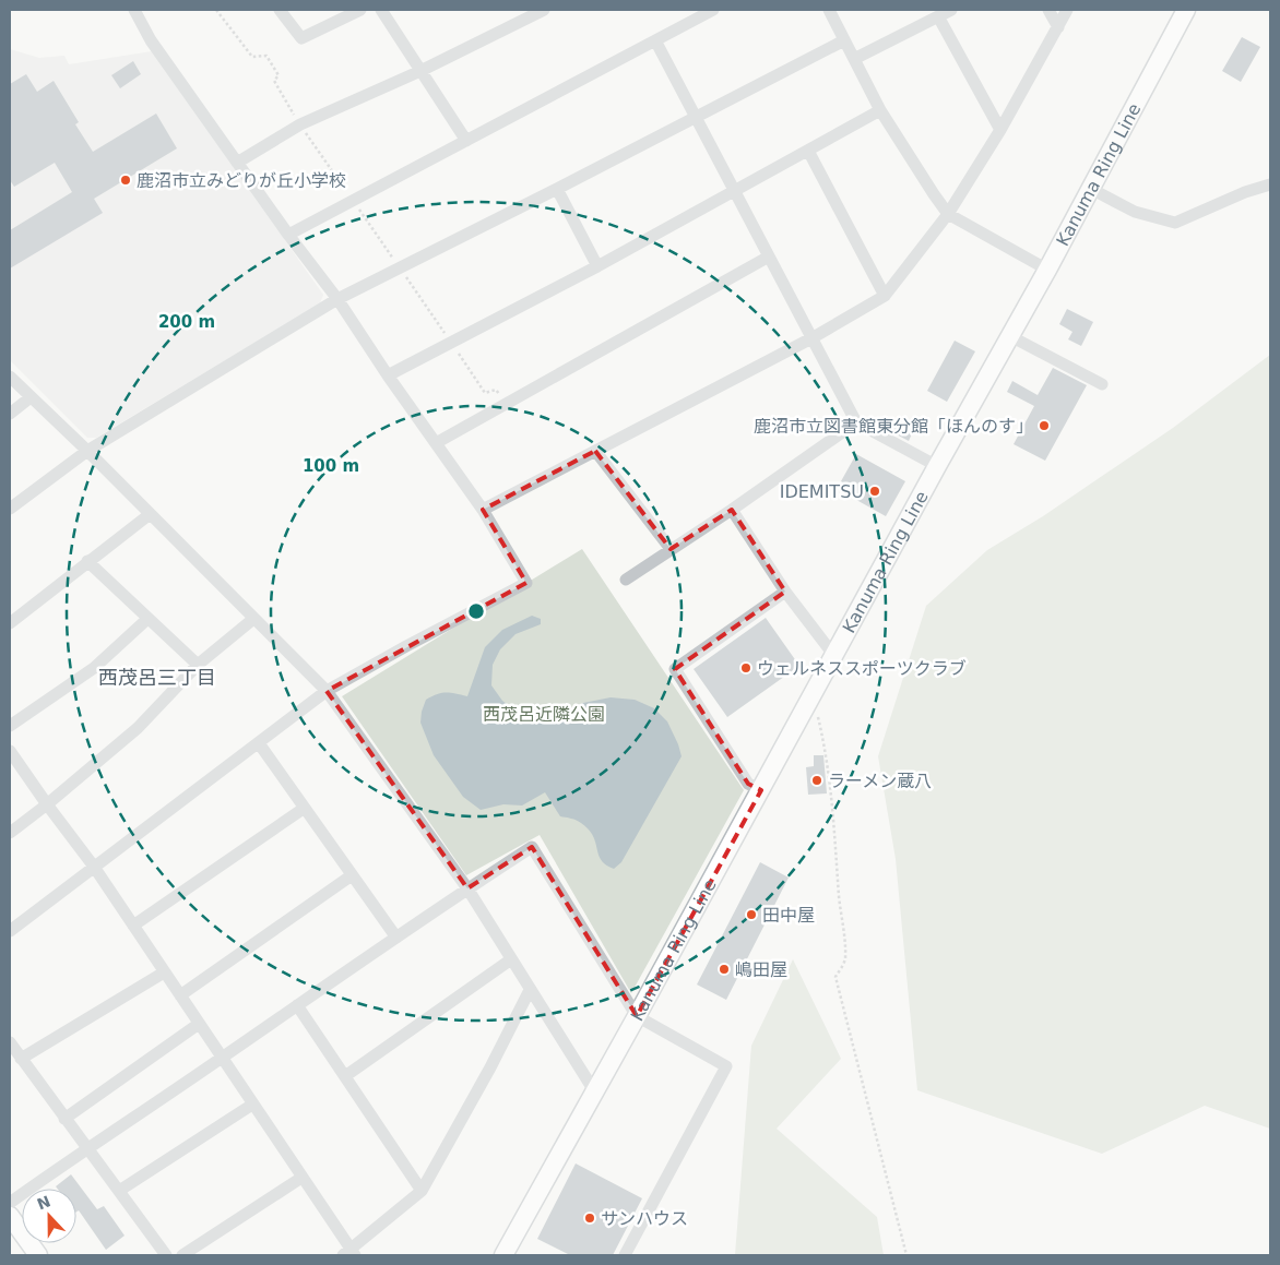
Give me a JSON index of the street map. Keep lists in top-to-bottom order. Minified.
{"streets":{"main road":["Kanuma Ring Line"]},"districts":["西茂呂三丁目"],"parks":["西茂呂近隣公園"],"places":["鹿沼市立みどりが丘小学校","鹿沼市立図書館東分館「ほんのす」","IDEMITSU","ウェルネススポーツクラブ","ラーメン蔵八","田中屋","嶋田屋","サンハウス"],"north":"top","rings":["200 m","100 m"]}
